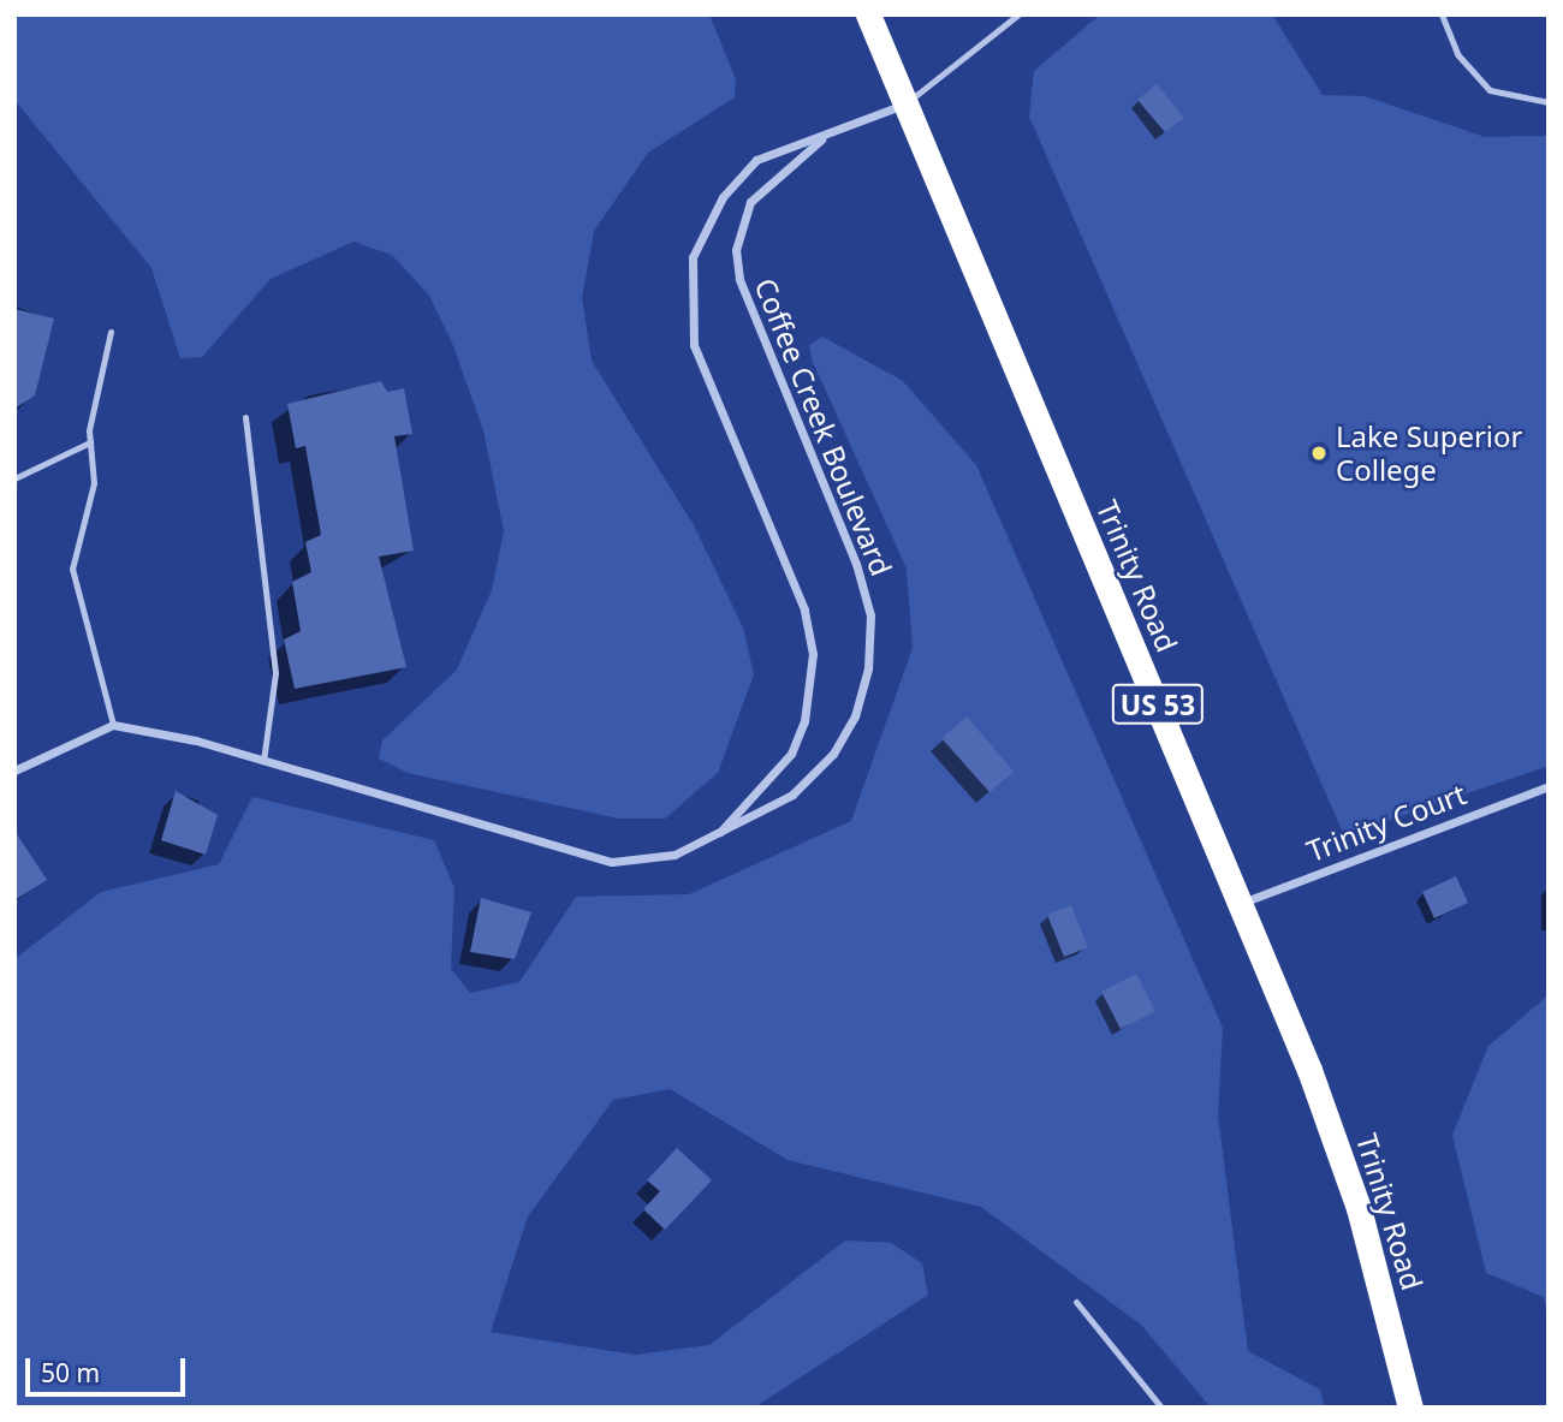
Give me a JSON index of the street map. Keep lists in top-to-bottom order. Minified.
{"streets":{"highway":["Trinity Road","US 53"],"street":["Coffee Creek Boulevard","Trinity Court"]},"crossings":[["Coffee Creek Boulevard","Trinity Road"],["Trinity Road","Trinity Court"]],"places":["Lake Superior College"],"scale_bar":"50 m"}
